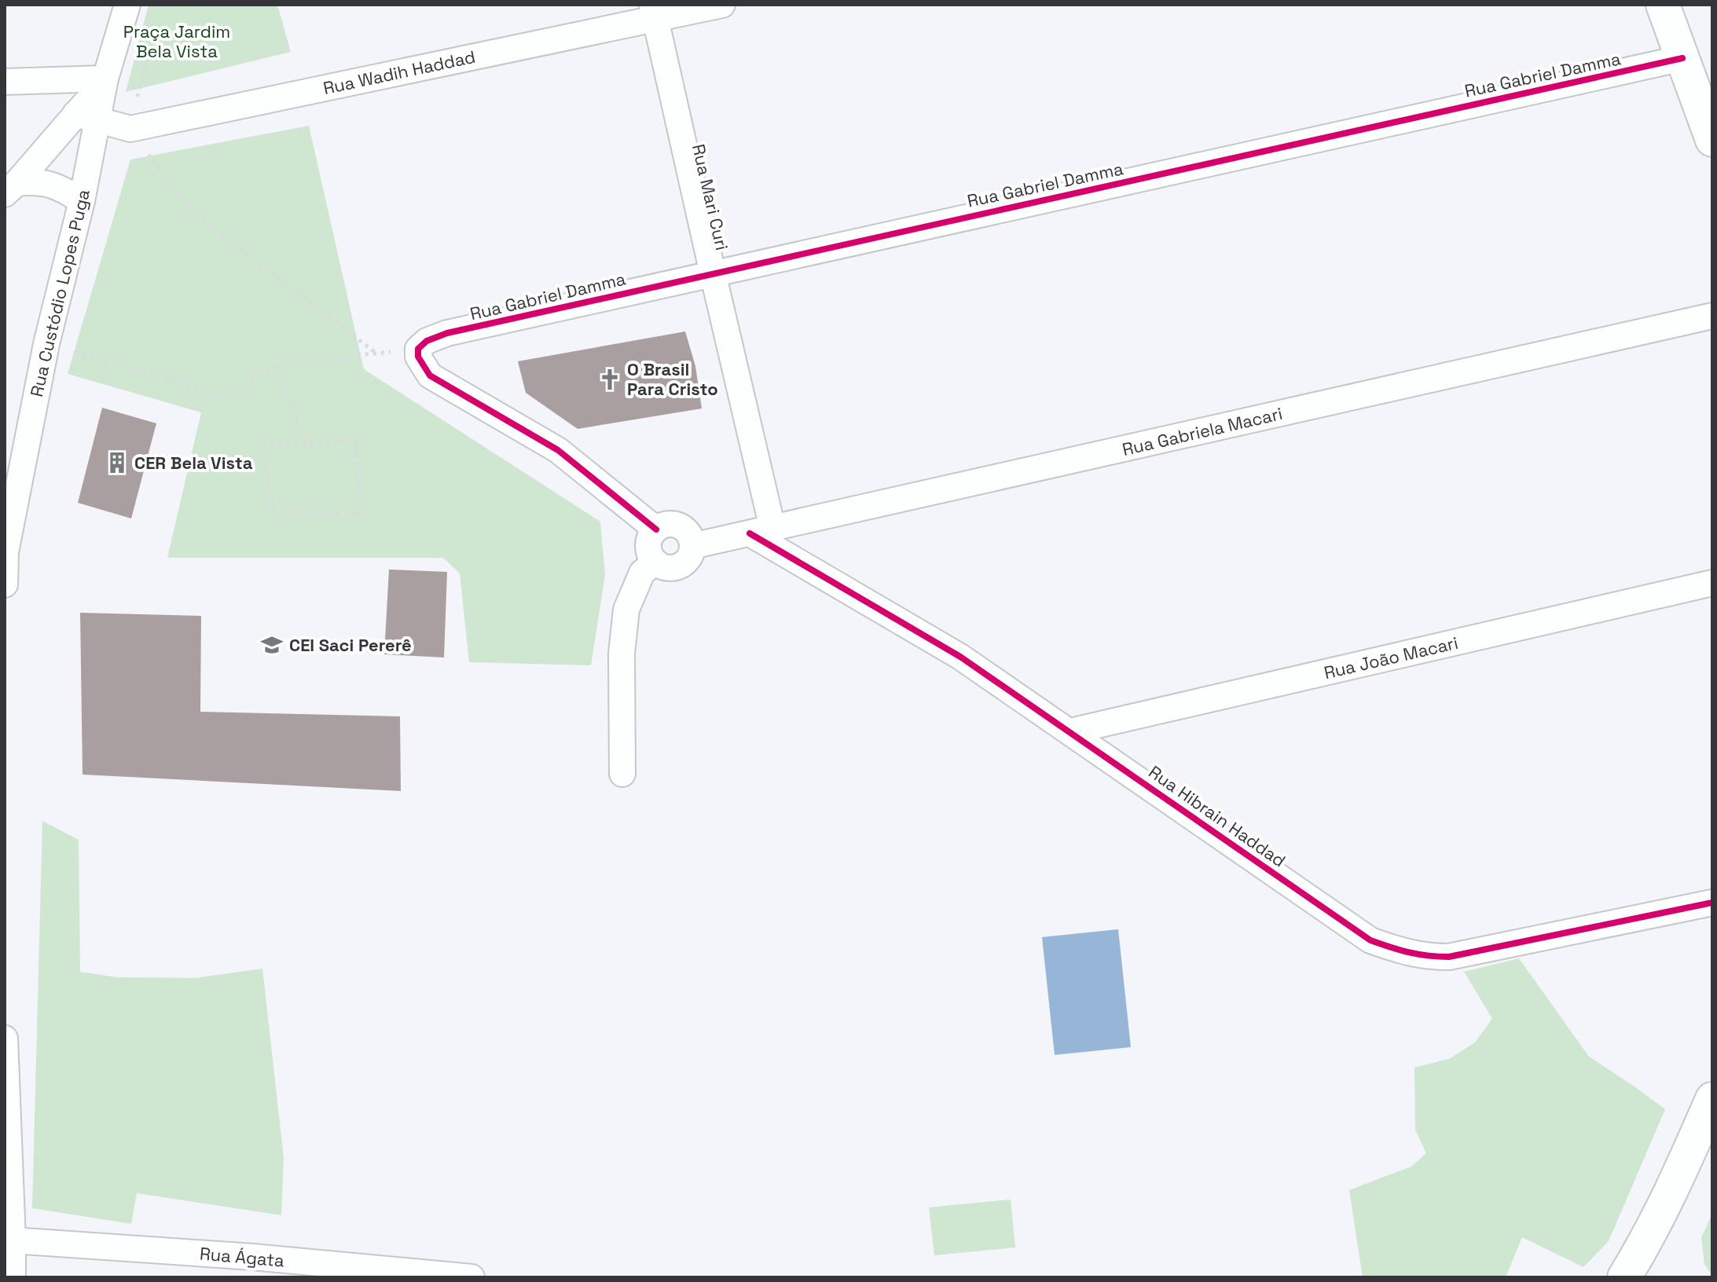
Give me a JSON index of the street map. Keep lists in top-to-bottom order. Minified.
{"streets":{"street":["Rua Wadih Haddad","Rua Gabriel Damma","Rua Mari Curi","Rua Custódio Lopes Puga","Rua Gabriela Macari","Rua João Macari","Rua Hibrain Haddad","Rua Ágata"]},"crossings":[["Rua Wadih Haddad","Rua Mari Curi"],["Rua Wadih Haddad","Rua Custódio Lopes Puga"],["Rua Gabriel Damma","Rua Mari Curi"],["Rua Mari Curi","Rua Gabriela Macari"],["Rua Mari Curi","Rua Hibrain Haddad"],["Rua Gabriela Macari","Rua Hibrain Haddad"],["Rua João Macari","Rua Hibrain Haddad"]],"parks":["Praça Jardim Bela Vista"],"places":{"church":["O Brasil Para Cristo"],"building":["CER Bela Vista"],"school or university":["CEI Saci Pererê"]}}
